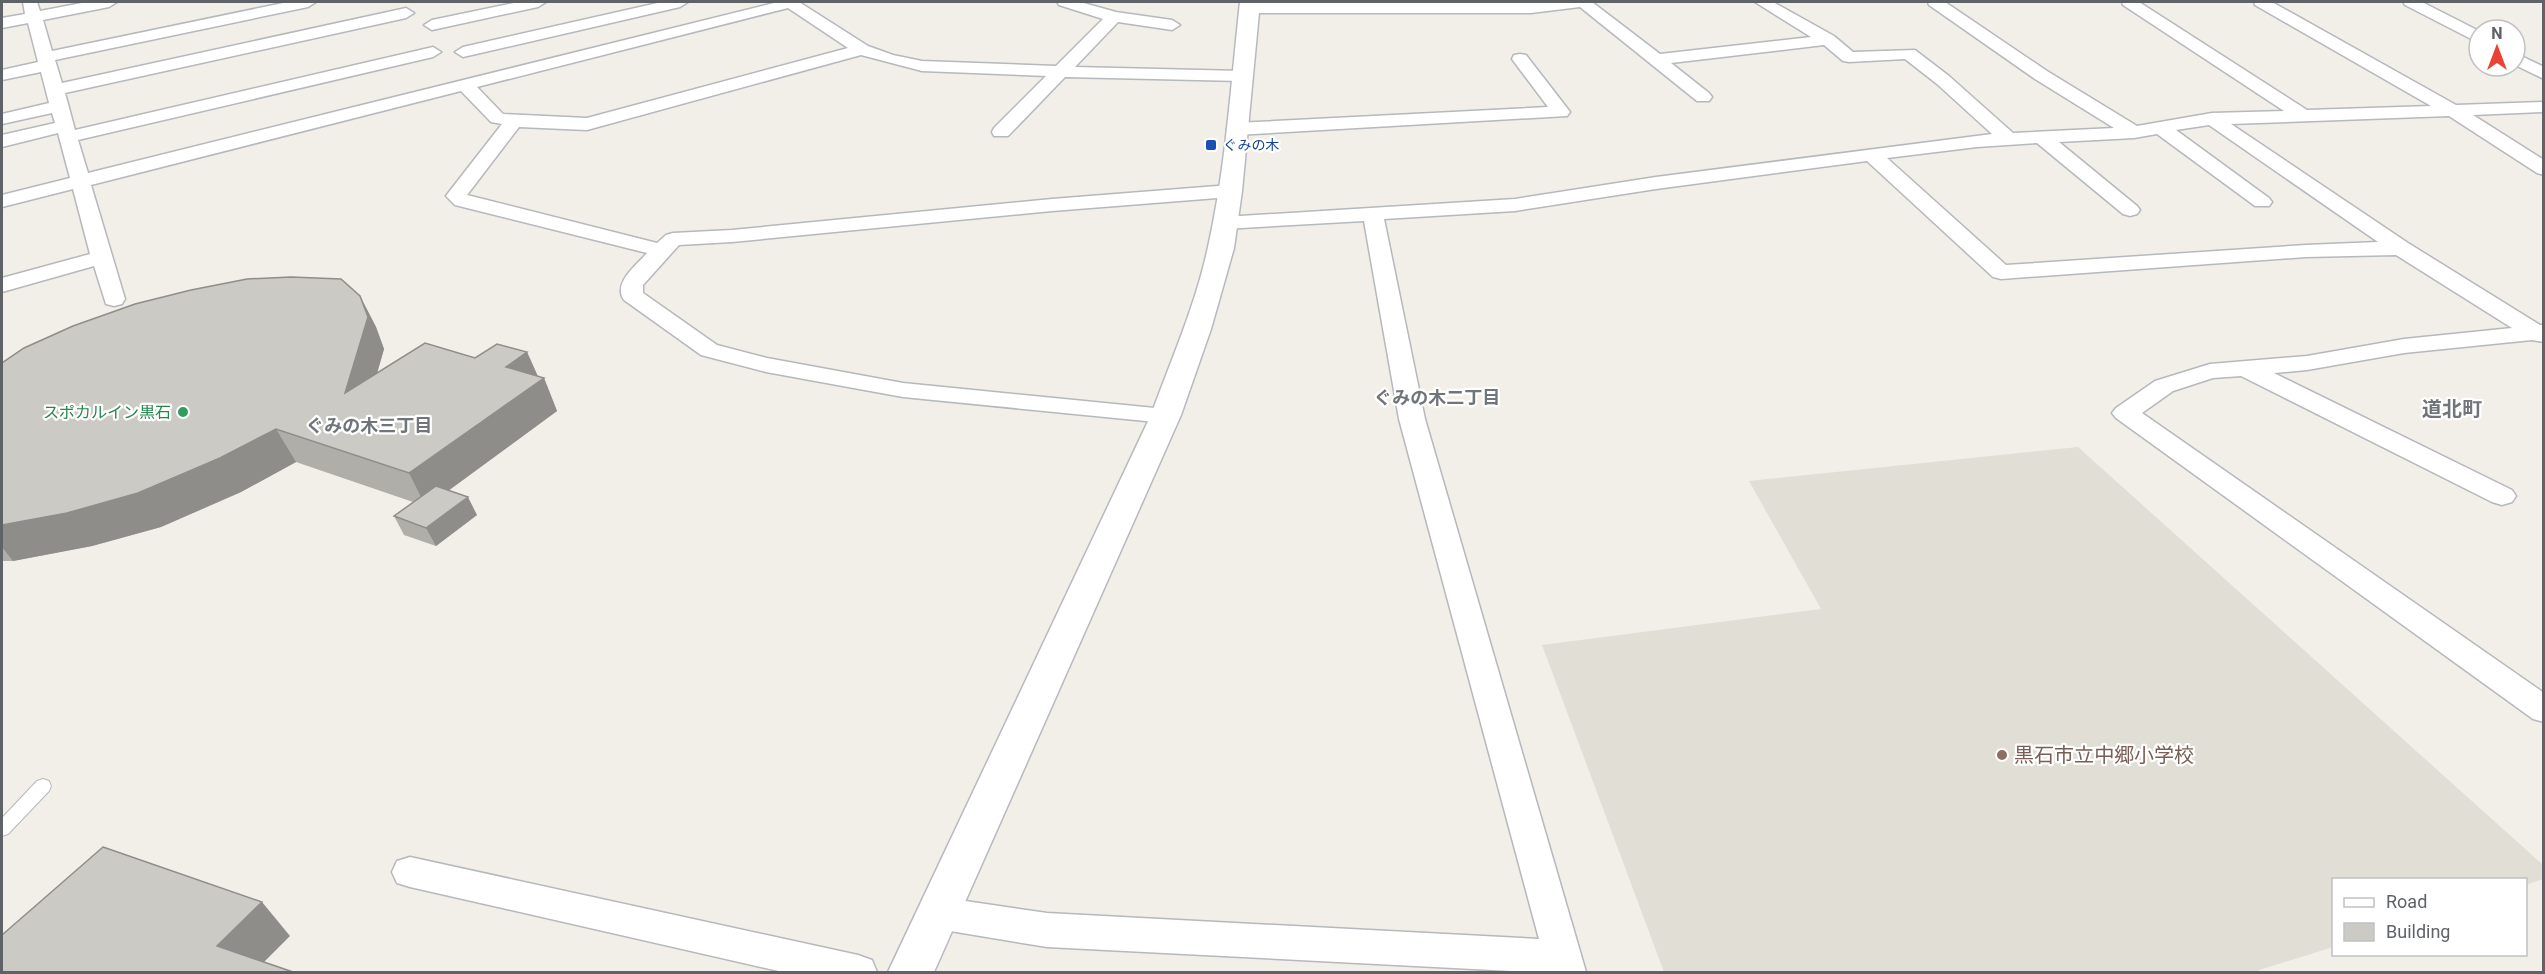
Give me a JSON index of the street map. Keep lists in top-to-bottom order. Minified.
{"districts":["ぐみの木二丁目","道北町","ぐみの木三丁目"],"places":{"transit":["ぐみの木"],"other":["スポカルイン黒石","黒石市立中郷小学校"]},"legend":["Road","Building"],"north":"top"}
